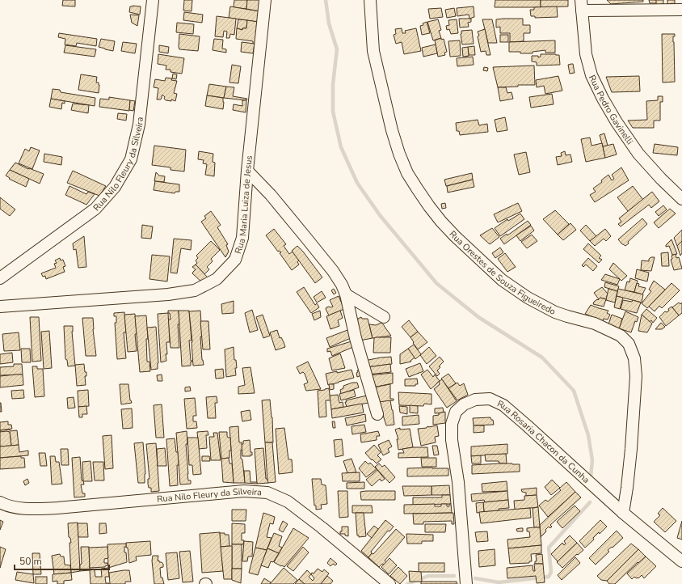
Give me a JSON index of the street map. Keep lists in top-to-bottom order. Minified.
{"streets":{"street":["Rua Pedro Gavinelli","Rua Nilo Fleury da Silveira","Rua Maria Luiza de Jesus","Rua Orestes de Souza Figueiredo","Rua Rosaria Chacon da Cunha"]},"crossings":[["Rua Orestes de Souza Figueiredo","Rua Rosaria Chacon da Cunha"]],"scale_bar":"50 m"}
